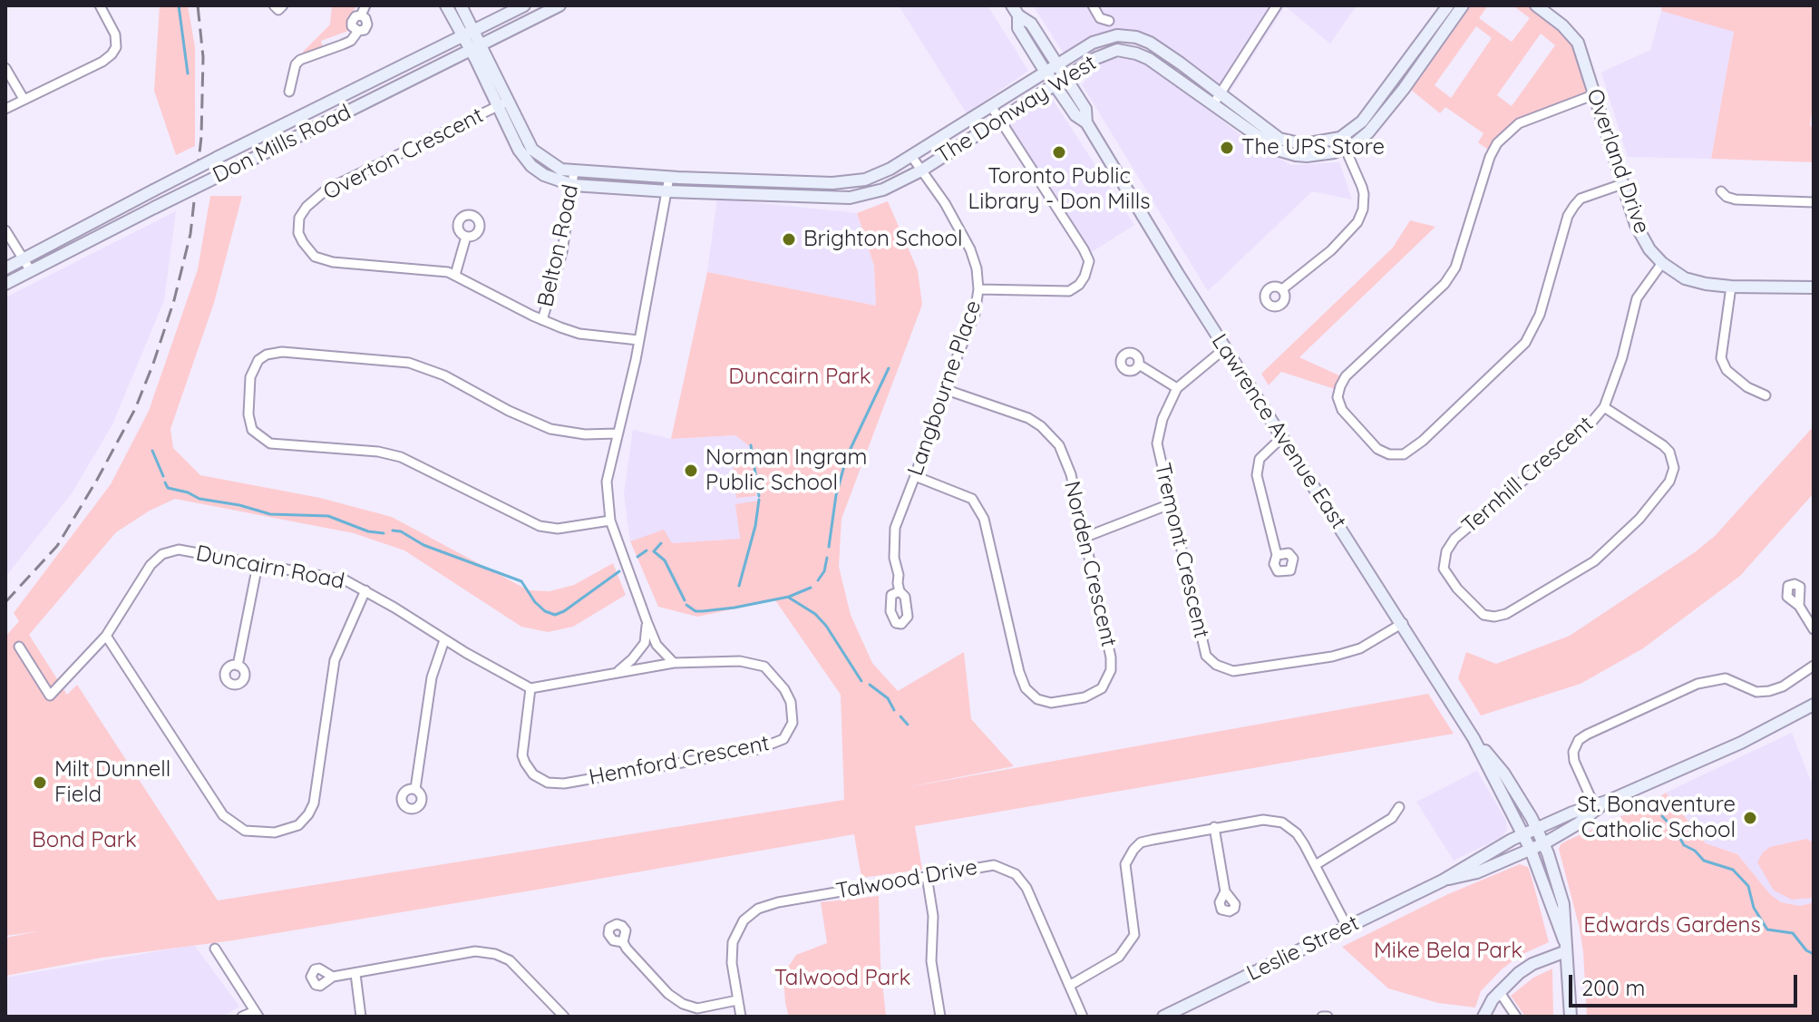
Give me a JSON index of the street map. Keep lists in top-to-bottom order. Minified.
{"streets":{"main road":["The Donway West","Don Mills Road","Overland Drive","Lawrence Avenue East","Leslie Street"],"street":["Overton Crescent","Belton Road","Langbourne Place","Ternhill Crescent","Tremont Crescent","Norden Crescent","Duncairn Road","Hemford Crescent","Talwood Drive"]},"crossings":[["The Donway West","Don Mills Road"],["The Donway West","Overton Crescent"],["The Donway West","Belton Road"],["The Donway West","Langbourne Place"],["The Donway West","Lawrence Avenue East"],["Overton Crescent","Belton Road"],["Overland Drive","Ternhill Crescent"],["Langbourne Place","Norden Crescent"],["Lawrence Avenue East","Tremont Crescent"],["Lawrence Avenue East","Leslie Street"],["Duncairn Road","Hemford Crescent"]],"parks":["Duncairn Park","Bond Park","Edwards Gardens","Mike Bela Park","Talwood Park"],"places":["The UPS Store","Toronto Public Library - Don Mills","Brighton School","Norman Ingram Public School","Milt Dunnell Field","St. Bonaventure Catholic School"],"scale_bar":"200 m"}
